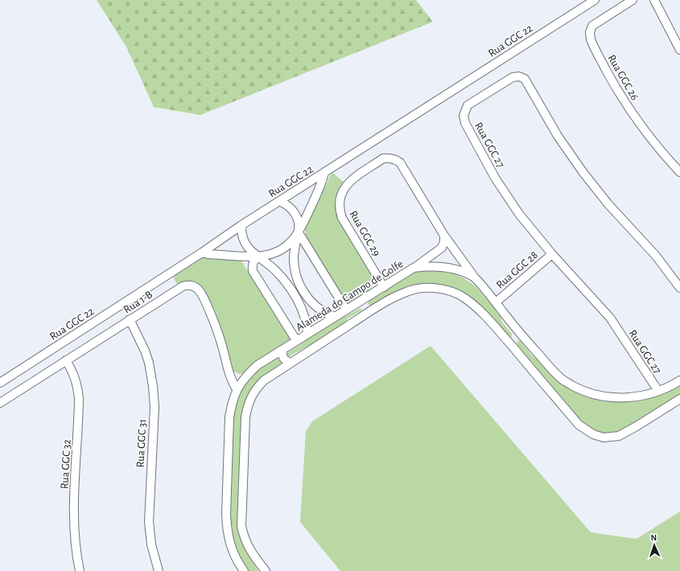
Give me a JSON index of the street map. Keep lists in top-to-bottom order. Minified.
{"streets":{"street":["Rua GGC 22","Rua GGC 26","Rua GGC 27","Rua GGC 29","Rua GGC 28","Alameda do Campo de Golfe","Rua 1-B","Rua GGC 31","Rua GGC 32"]},"crossings":[["Rua GGC 27","Rua GGC 28"],["Rua GGC 29","Alameda do Campo de Golfe"],["Alameda do Campo de Golfe","Rua 1-B"],["Rua 1-B","Rua GGC 31"],["Rua 1-B","Rua GGC 32"]],"north":"top"}
